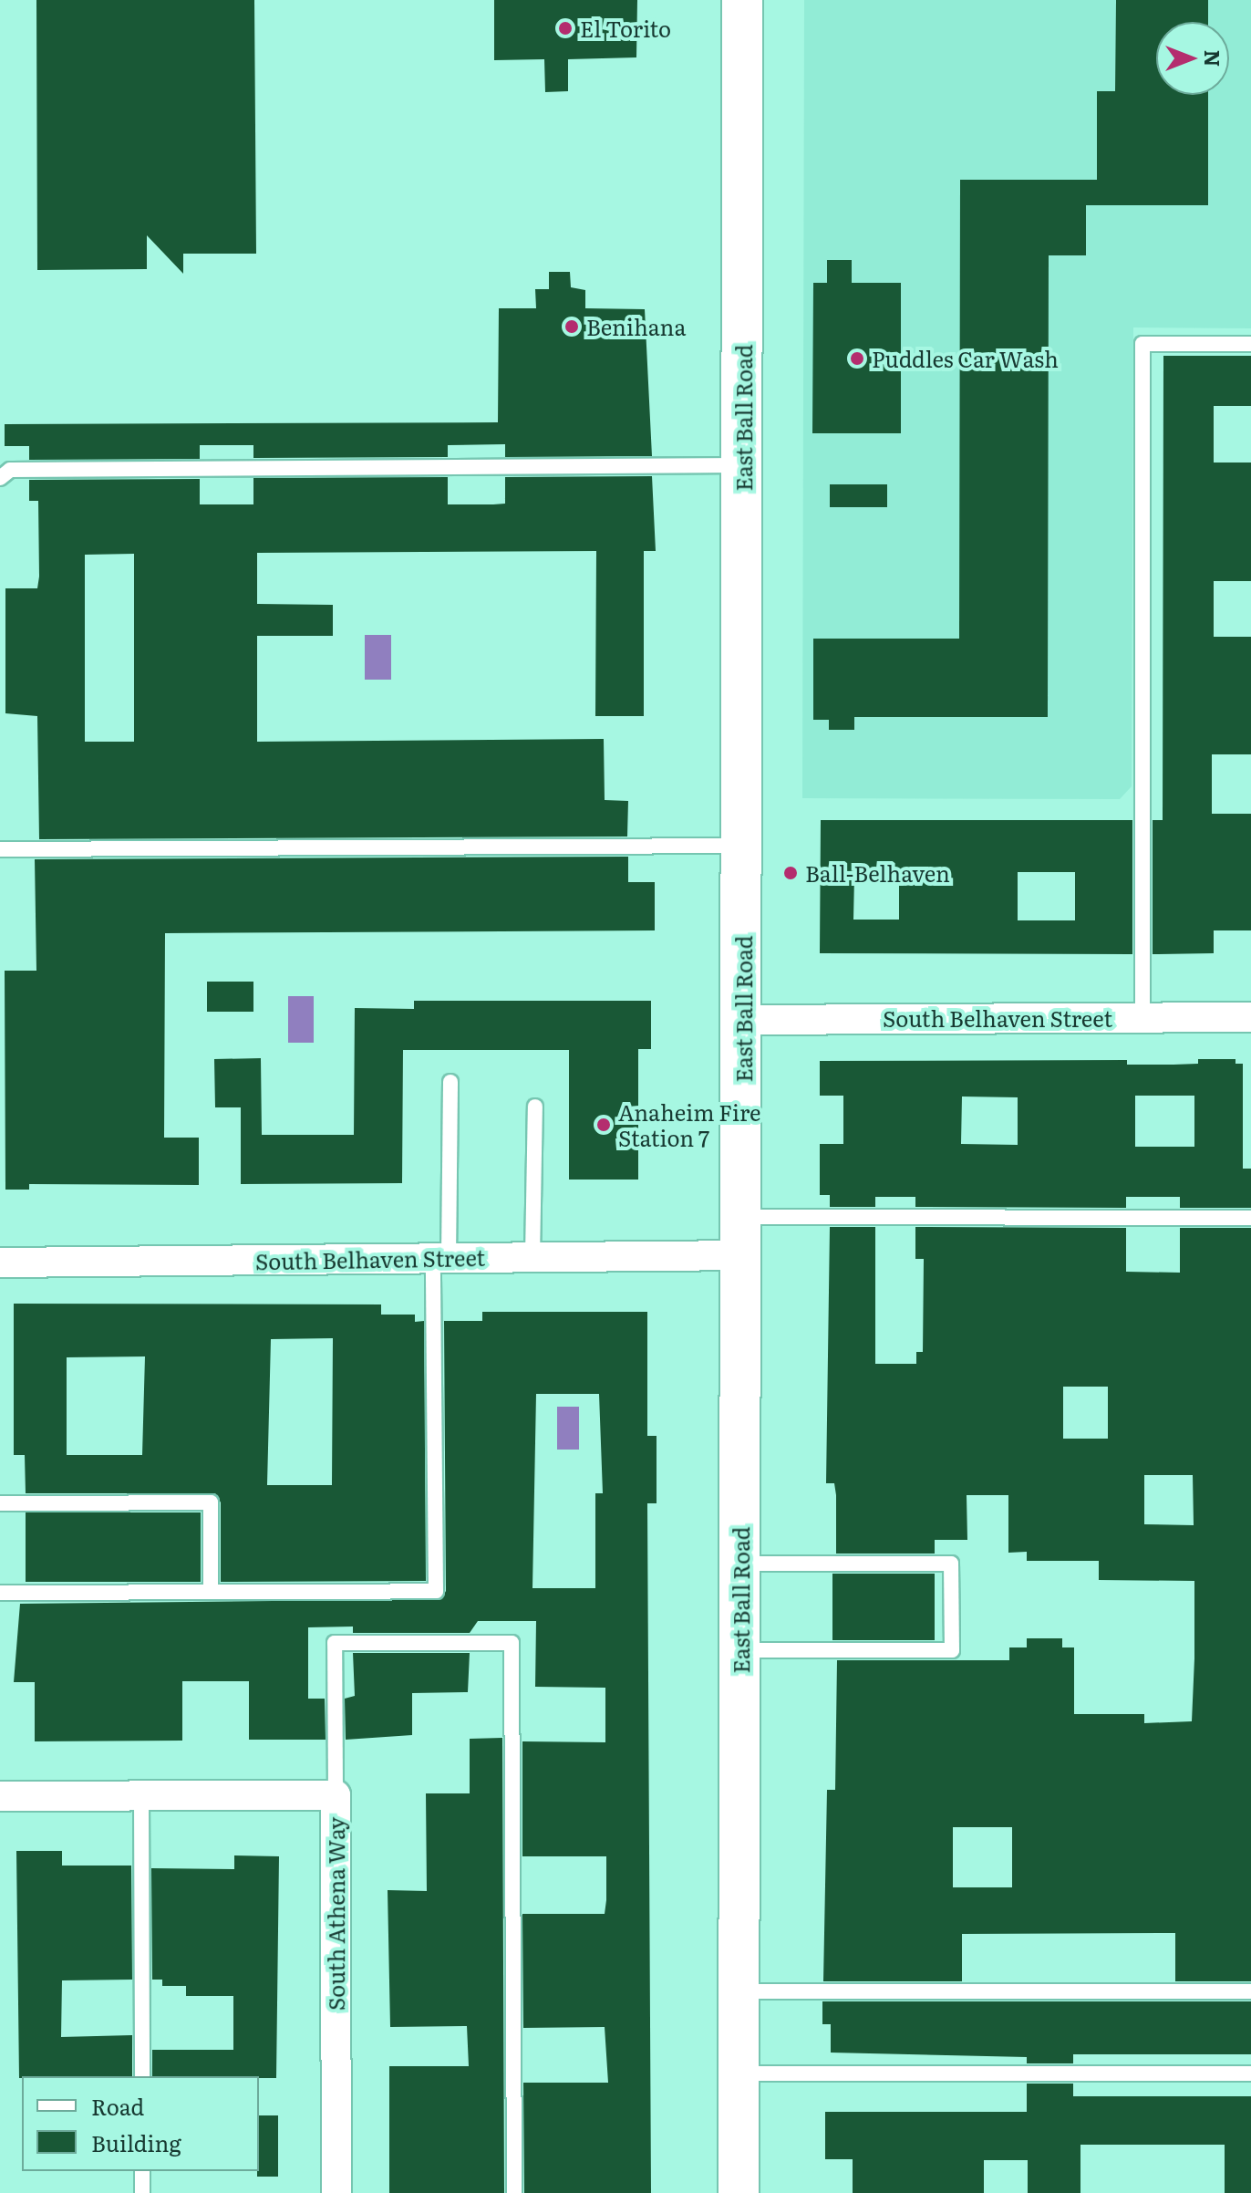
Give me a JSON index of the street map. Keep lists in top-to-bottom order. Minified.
{"streets":{"main road":["East Ball Road"],"street":["South Belhaven Street","South Athena Way"]},"crossings":[["East Ball Road","South Belhaven Street"]],"places":["El Torito","Benihana","Puddles Car Wash","Ball-Belhaven","Anaheim Fire Station 7"],"legend":["Road","Building"],"north":"right"}
